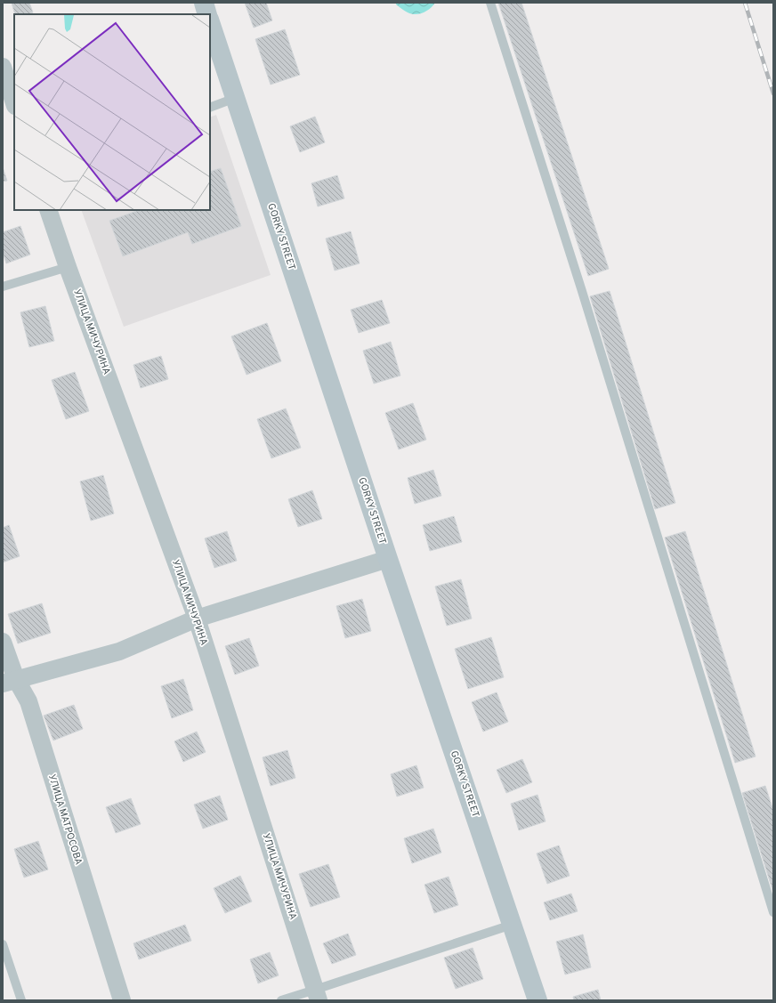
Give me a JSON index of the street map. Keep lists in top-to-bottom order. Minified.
{"streets":{"main road":["GORKY STREET"],"street":["УЛИЦА МИЧУРИНА","УЛИЦА МАТРОСОВА"]}}
